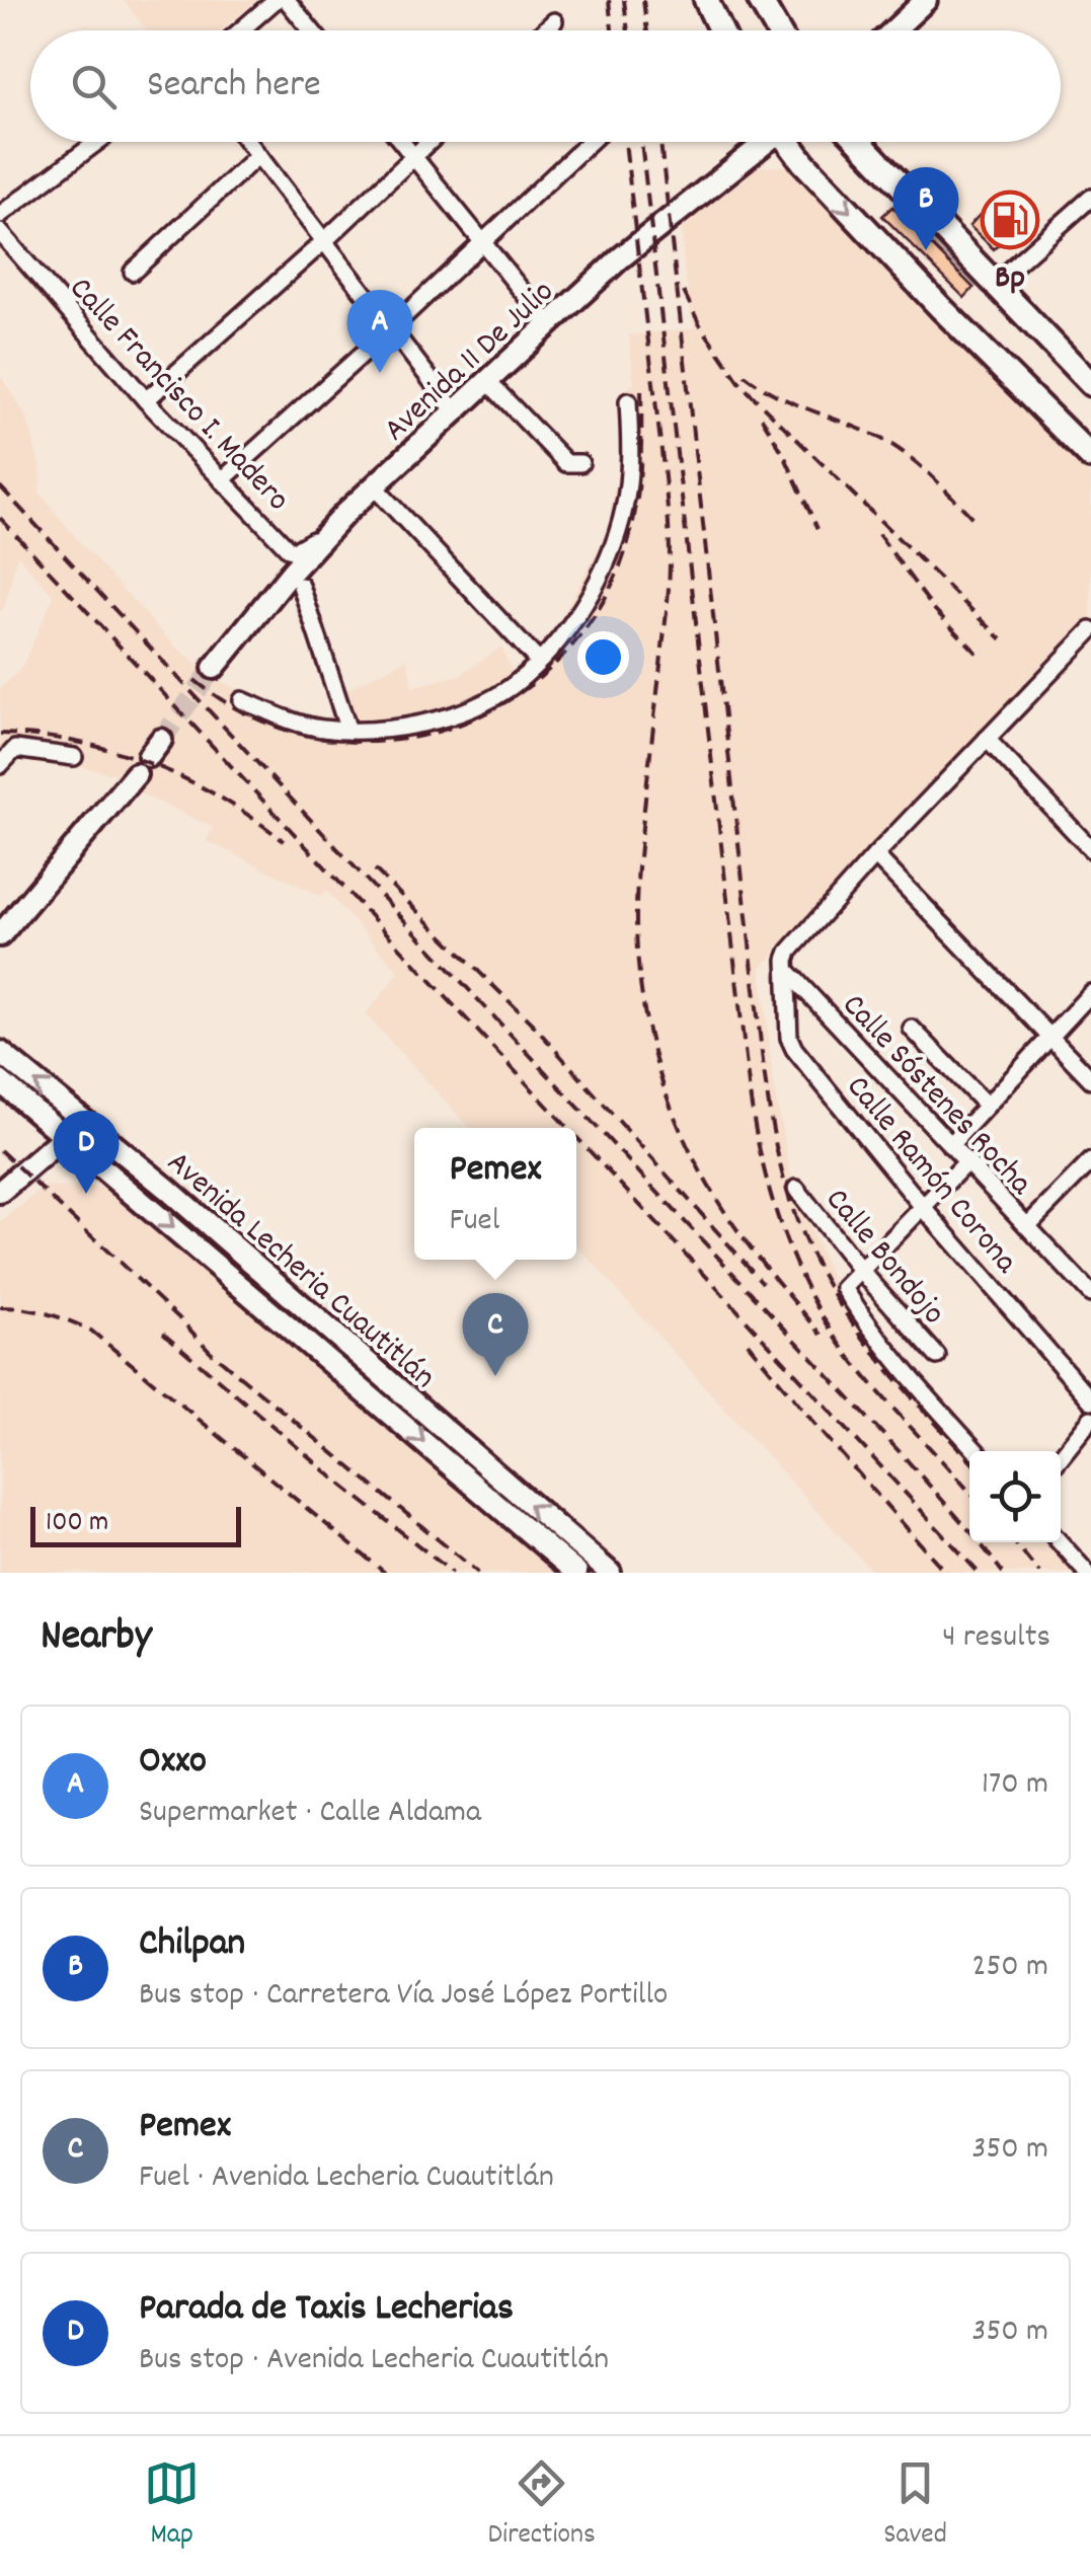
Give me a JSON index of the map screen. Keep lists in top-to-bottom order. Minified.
{"streets":{"street":["Avenida 11 De Julio","Calle Francisco I. Madero","Calle Sóstenes Rocha","Calle Ramón Corona","Calle Bondojo","Avenida Lecheria Cuautitlán"]},"crossings":[["Avenida 11 De Julio","Calle Francisco I. Madero"],["Calle Sóstenes Rocha","Calle Ramón Corona"]],"places":{"fuel station":["Bp"]},"scale_bar":"100 m","page":{"search":"Search here","pins":["B","A","D","C"],"popup":["Pemex","Fuel"],"scale":"100 m","heading":["Nearby","4 results"],"list":[{"mark":"A","name":"Oxxo","note":"Supermarket · Calle Aldama","value":"170 m"},{"mark":"B","name":"Chilpan","note":"Bus stop · Carretera Vía José López Portillo","value":"250 m"},{"mark":"C","name":"Pemex","note":"Fuel · Avenida Lecheria Cuautitlán","value":"350 m"},{"mark":"D","name":"Parada de Taxis Lecherias","note":"Bus stop · Avenida Lecheria Cuautitlán","value":"350 m"}],"nav":["Map","Directions","Saved"]}}
